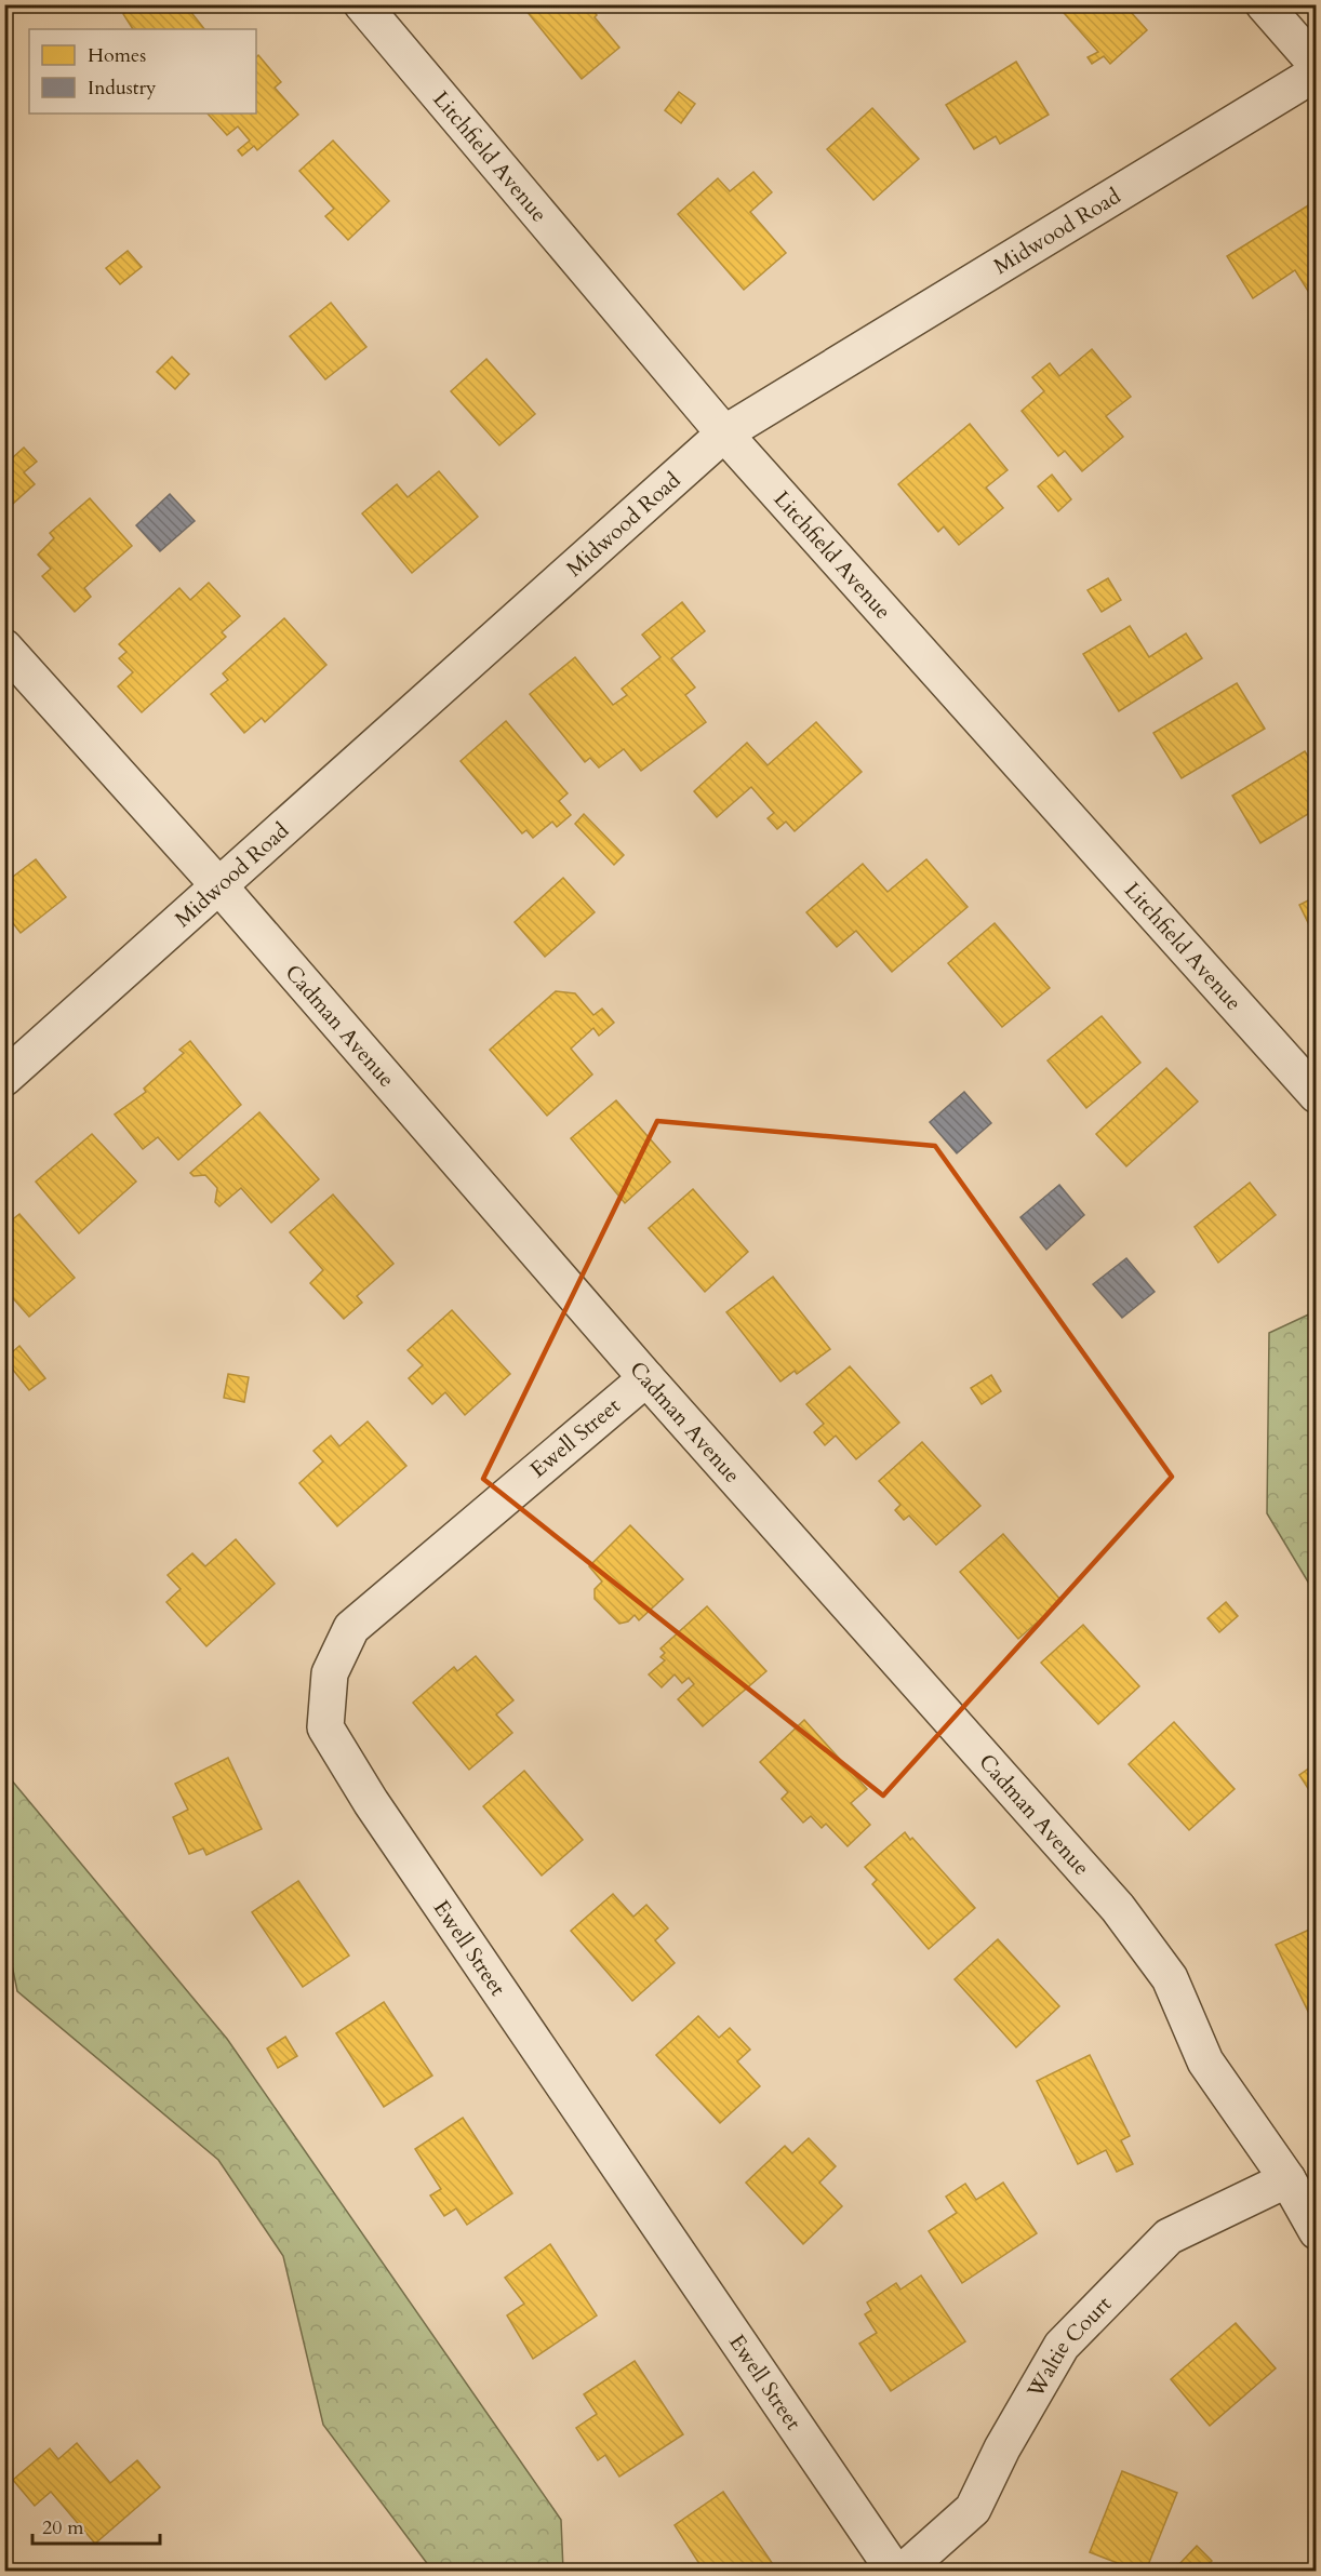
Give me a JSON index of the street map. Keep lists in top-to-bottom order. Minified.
{"streets":{"street":["Litchfield Avenue","Midwood Road","Cadman Avenue","Ewell Street","Waltie Court"]},"crossings":[["Litchfield Avenue","Midwood Road"],["Midwood Road","Cadman Avenue"],["Cadman Avenue","Ewell Street"],["Cadman Avenue","Waltie Court"]],"legend":["Homes","Industry"],"scale_bar":"20 m"}
